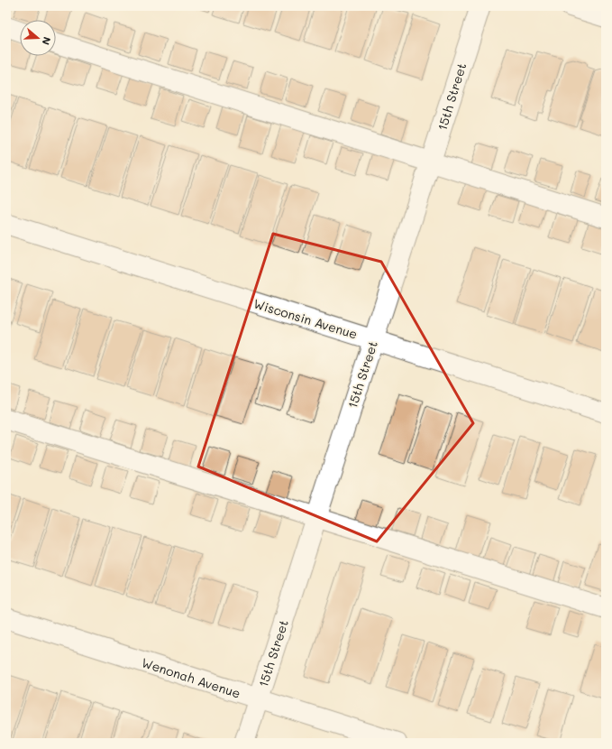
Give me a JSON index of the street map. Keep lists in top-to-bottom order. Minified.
{"streets":{"street":["15th Street","Wisconsin Avenue","Wenonah Avenue"]},"crossings":[["15th Street","Wisconsin Avenue"],["15th Street","Wenonah Avenue"]],"north":"right"}
